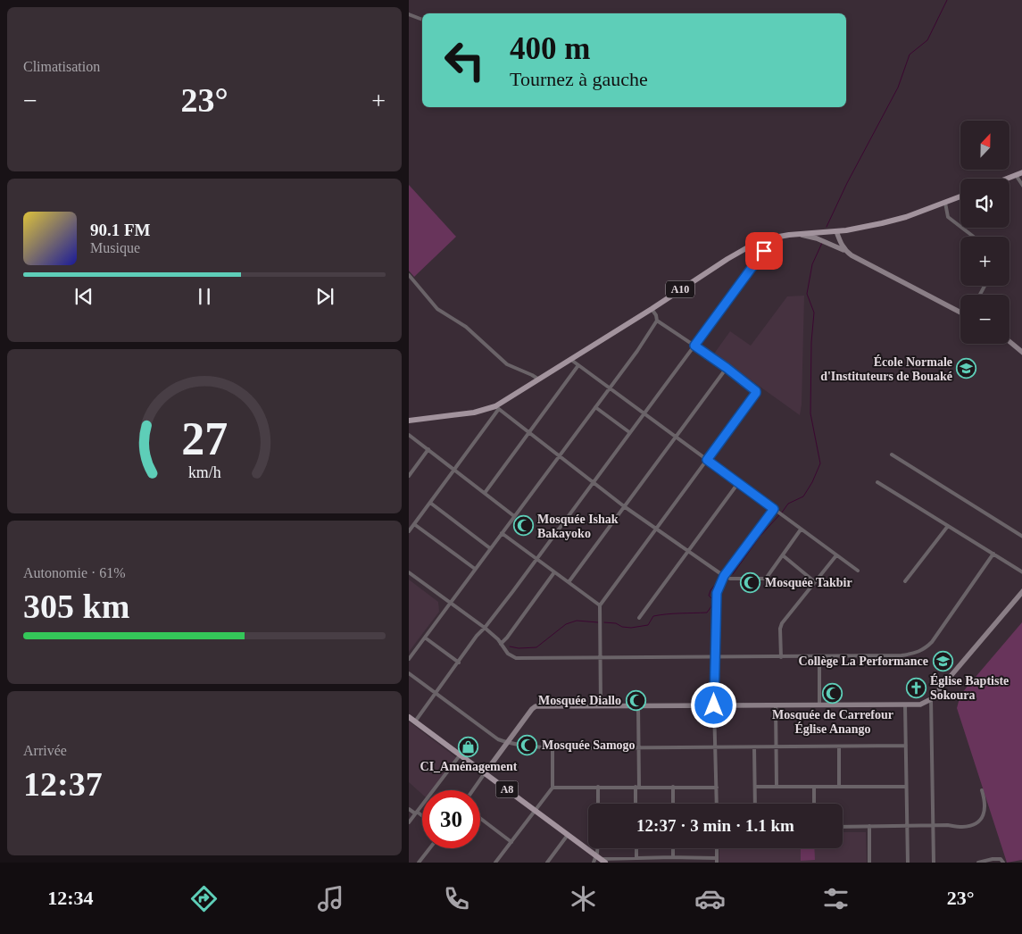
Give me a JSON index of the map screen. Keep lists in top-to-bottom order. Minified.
{"streets":{"main road":["A10","A8"]},"places":{"school or university":["École Normale d'Instituteurs de Bouaké","Collège La Performance"],"mosque":["Mosquée Ishak Bakayoko","Mosquée Takbir","Mosquée de Carrefour Église Anango","Mosquée Diallo","Mosquée Samogo"],"church":["Église Baptiste Sokoura"],"shop":["CI_Aménagement"]},"north":"top","page":{"tile":["Climatisation",["Autonomie · 61%","305 km"],["Arrivée","12:37"]],"turn":["400 m","Tournez à gauche"],"heat":["−","23°","+"],"map_buttons":["+","−"],"song":["90.1 FM","Musique"],"limit":"30","trip":"12:37 · 3 min · 1.1 km","tabs":["12:34","23°"],"gauge":["27","km/h"]}}
